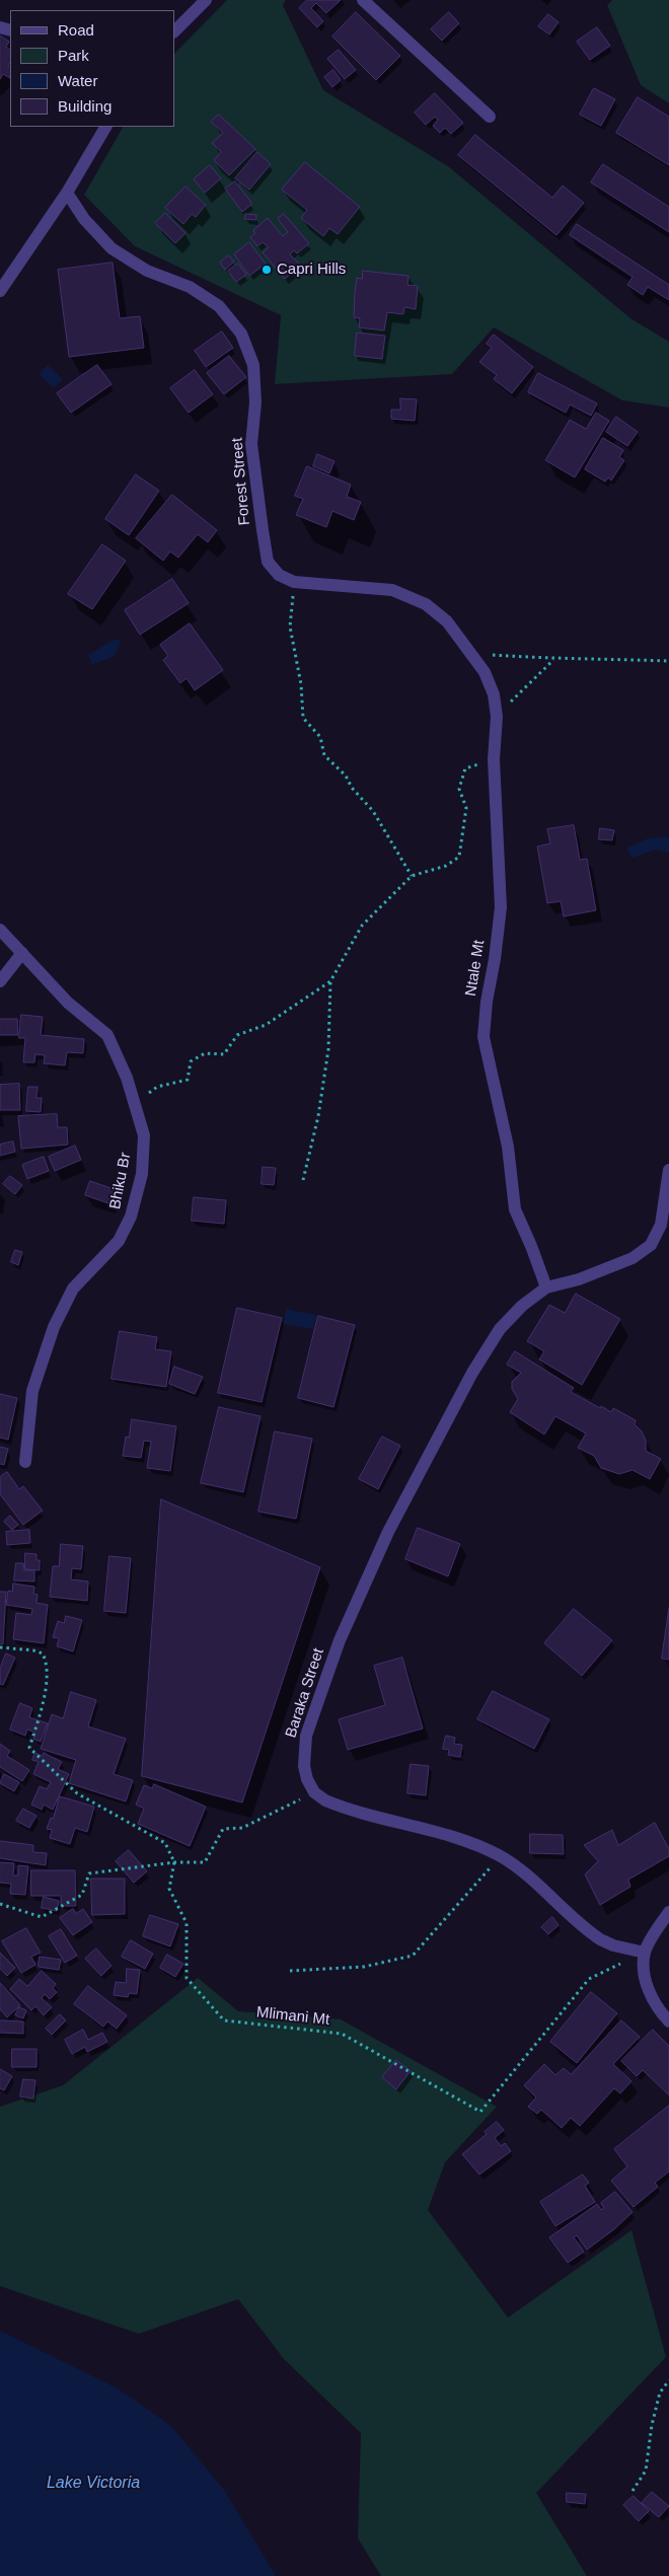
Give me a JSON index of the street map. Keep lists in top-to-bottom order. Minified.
{"streets":{"street":["Forest Street","Ntale Mt","Bhiku Br","Baraka Street"],"path":["Mlimani Mt"]},"crossings":[["Forest Street","Ntale Mt"],["Ntale Mt","Baraka Street"]],"water":["Lake Victoria"],"places":["Capri Hills"],"legend":["Road","Park","Water","Building"]}
